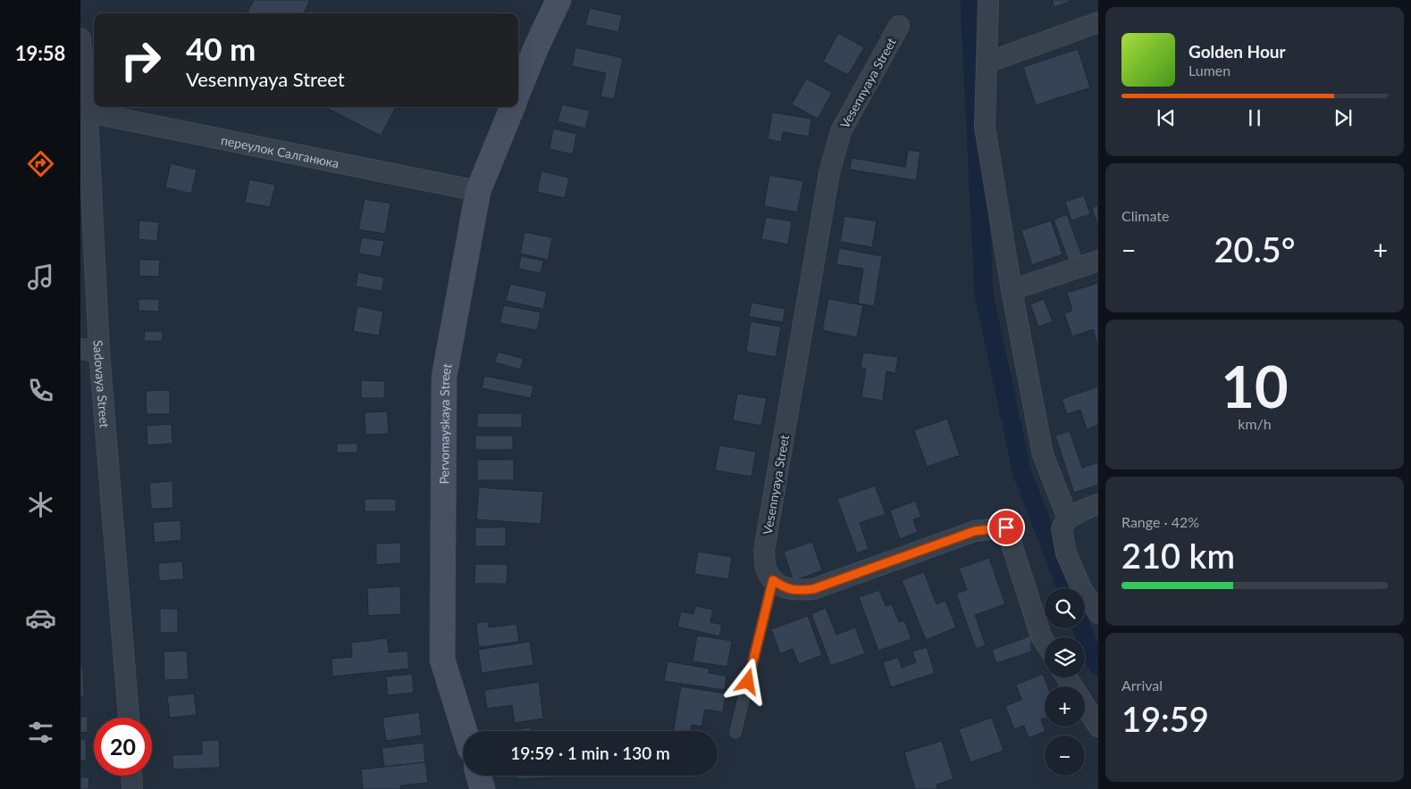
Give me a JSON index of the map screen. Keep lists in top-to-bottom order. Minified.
{"streets":{"main road":["Pervomayskaya Street"],"street":["Vesennyaya Street","переулок Салганюка","Sadovaya Street"]},"crossings":[["переулок Салганюка","Sadovaya Street"],["переулок Салганюка","Pervomayskaya Street"]],"page":{"tabs":"19:58","turn":["40 m","Vesennyaya Street"],"song":["Golden Hour","Lumen"],"tile":["Climate",["10","km/h"],["Range · 42%","210 km"],["Arrival","19:59"]],"heat":["−","20.5°","+"],"map_buttons":["+","−"],"limit":"20","trip":"19:59 · 1 min · 130 m"}}
